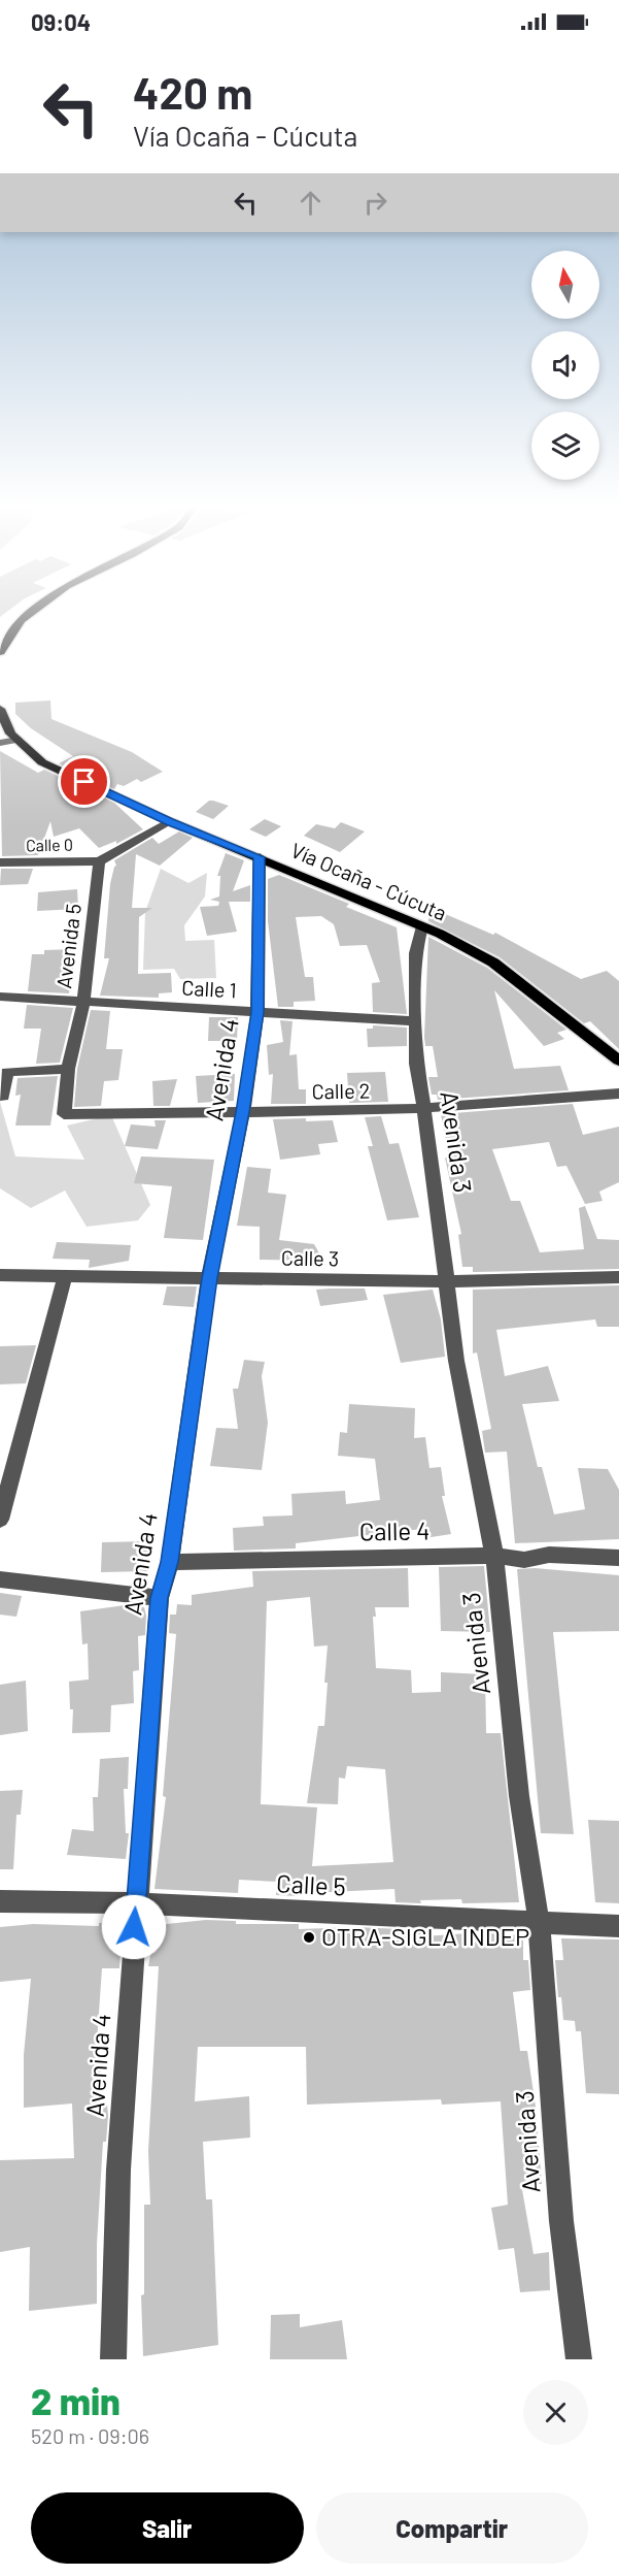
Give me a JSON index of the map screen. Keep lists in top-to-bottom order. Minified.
{"streets":{"main road":["Vía Ocaña - Cúcuta"],"street":["Calle 0","Avenida 5","Calle 1","Avenida 4","Calle 2","Avenida 3","Calle 3","Calle 4","Calle 5"]},"crossings":[["Calle 0","Avenida 5"],["Vía Ocaña - Cúcuta","Avenida 4"],["Vía Ocaña - Cúcuta","Avenida 3"],["Avenida 5","Calle 1"],["Avenida 5","Calle 2"],["Calle 1","Avenida 4"],["Calle 1","Avenida 3"],["Avenida 4","Calle 2"],["Avenida 4","Calle 3"],["Avenida 4","Calle 4"],["Avenida 4","Calle 5"],["Calle 2","Avenida 3"],["Avenida 3","Calle 3"],["Avenida 3","Calle 4"],["Avenida 3","Calle 5"]],"places":["OTRA-SIGLA INDEP"],"north":"top","page":{"status":"09:04","turn":["420 m","Vía Ocaña - Cúcuta"],"heading":["2 min","520 m · 09:06"],"buttons":["Salir","Compartir"]}}
